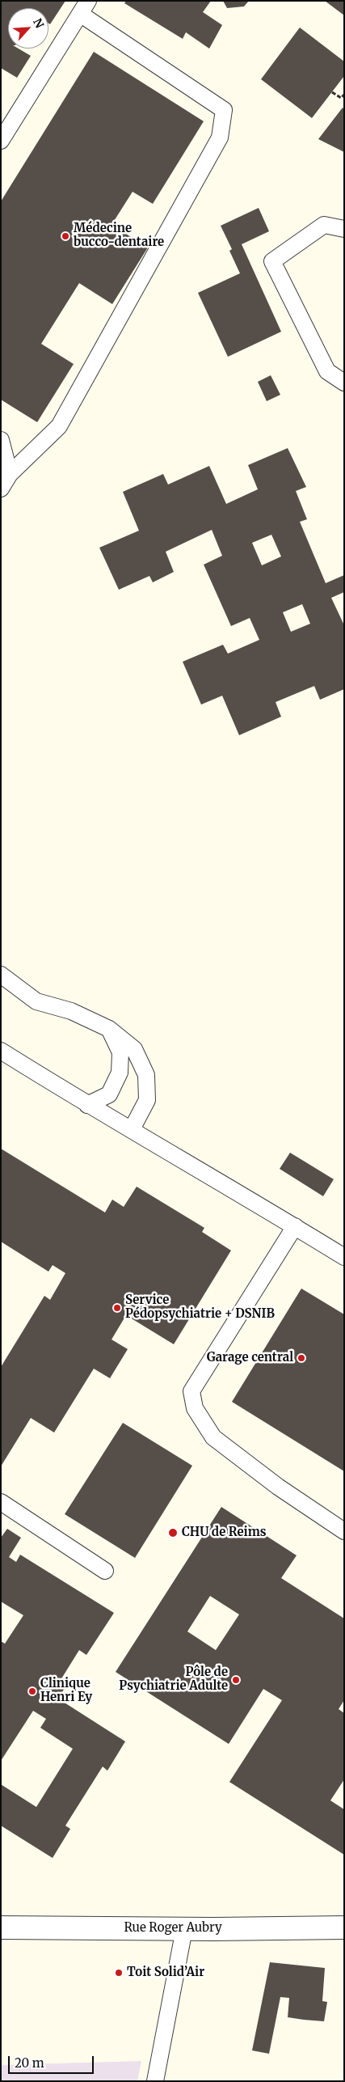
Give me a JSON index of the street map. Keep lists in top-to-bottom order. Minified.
{"streets":{"street":["Rue Roger Aubry"]},"places":["Médecine bucco-dentaire","Service Pédopsychiatrie + DSNIB","Garage central","CHU de Reims","Pôle de Psychiatrie Adulte","Clinique Henri Ey","Toit Solid’Air"],"scale_bar":"20 m","north":"top right"}
